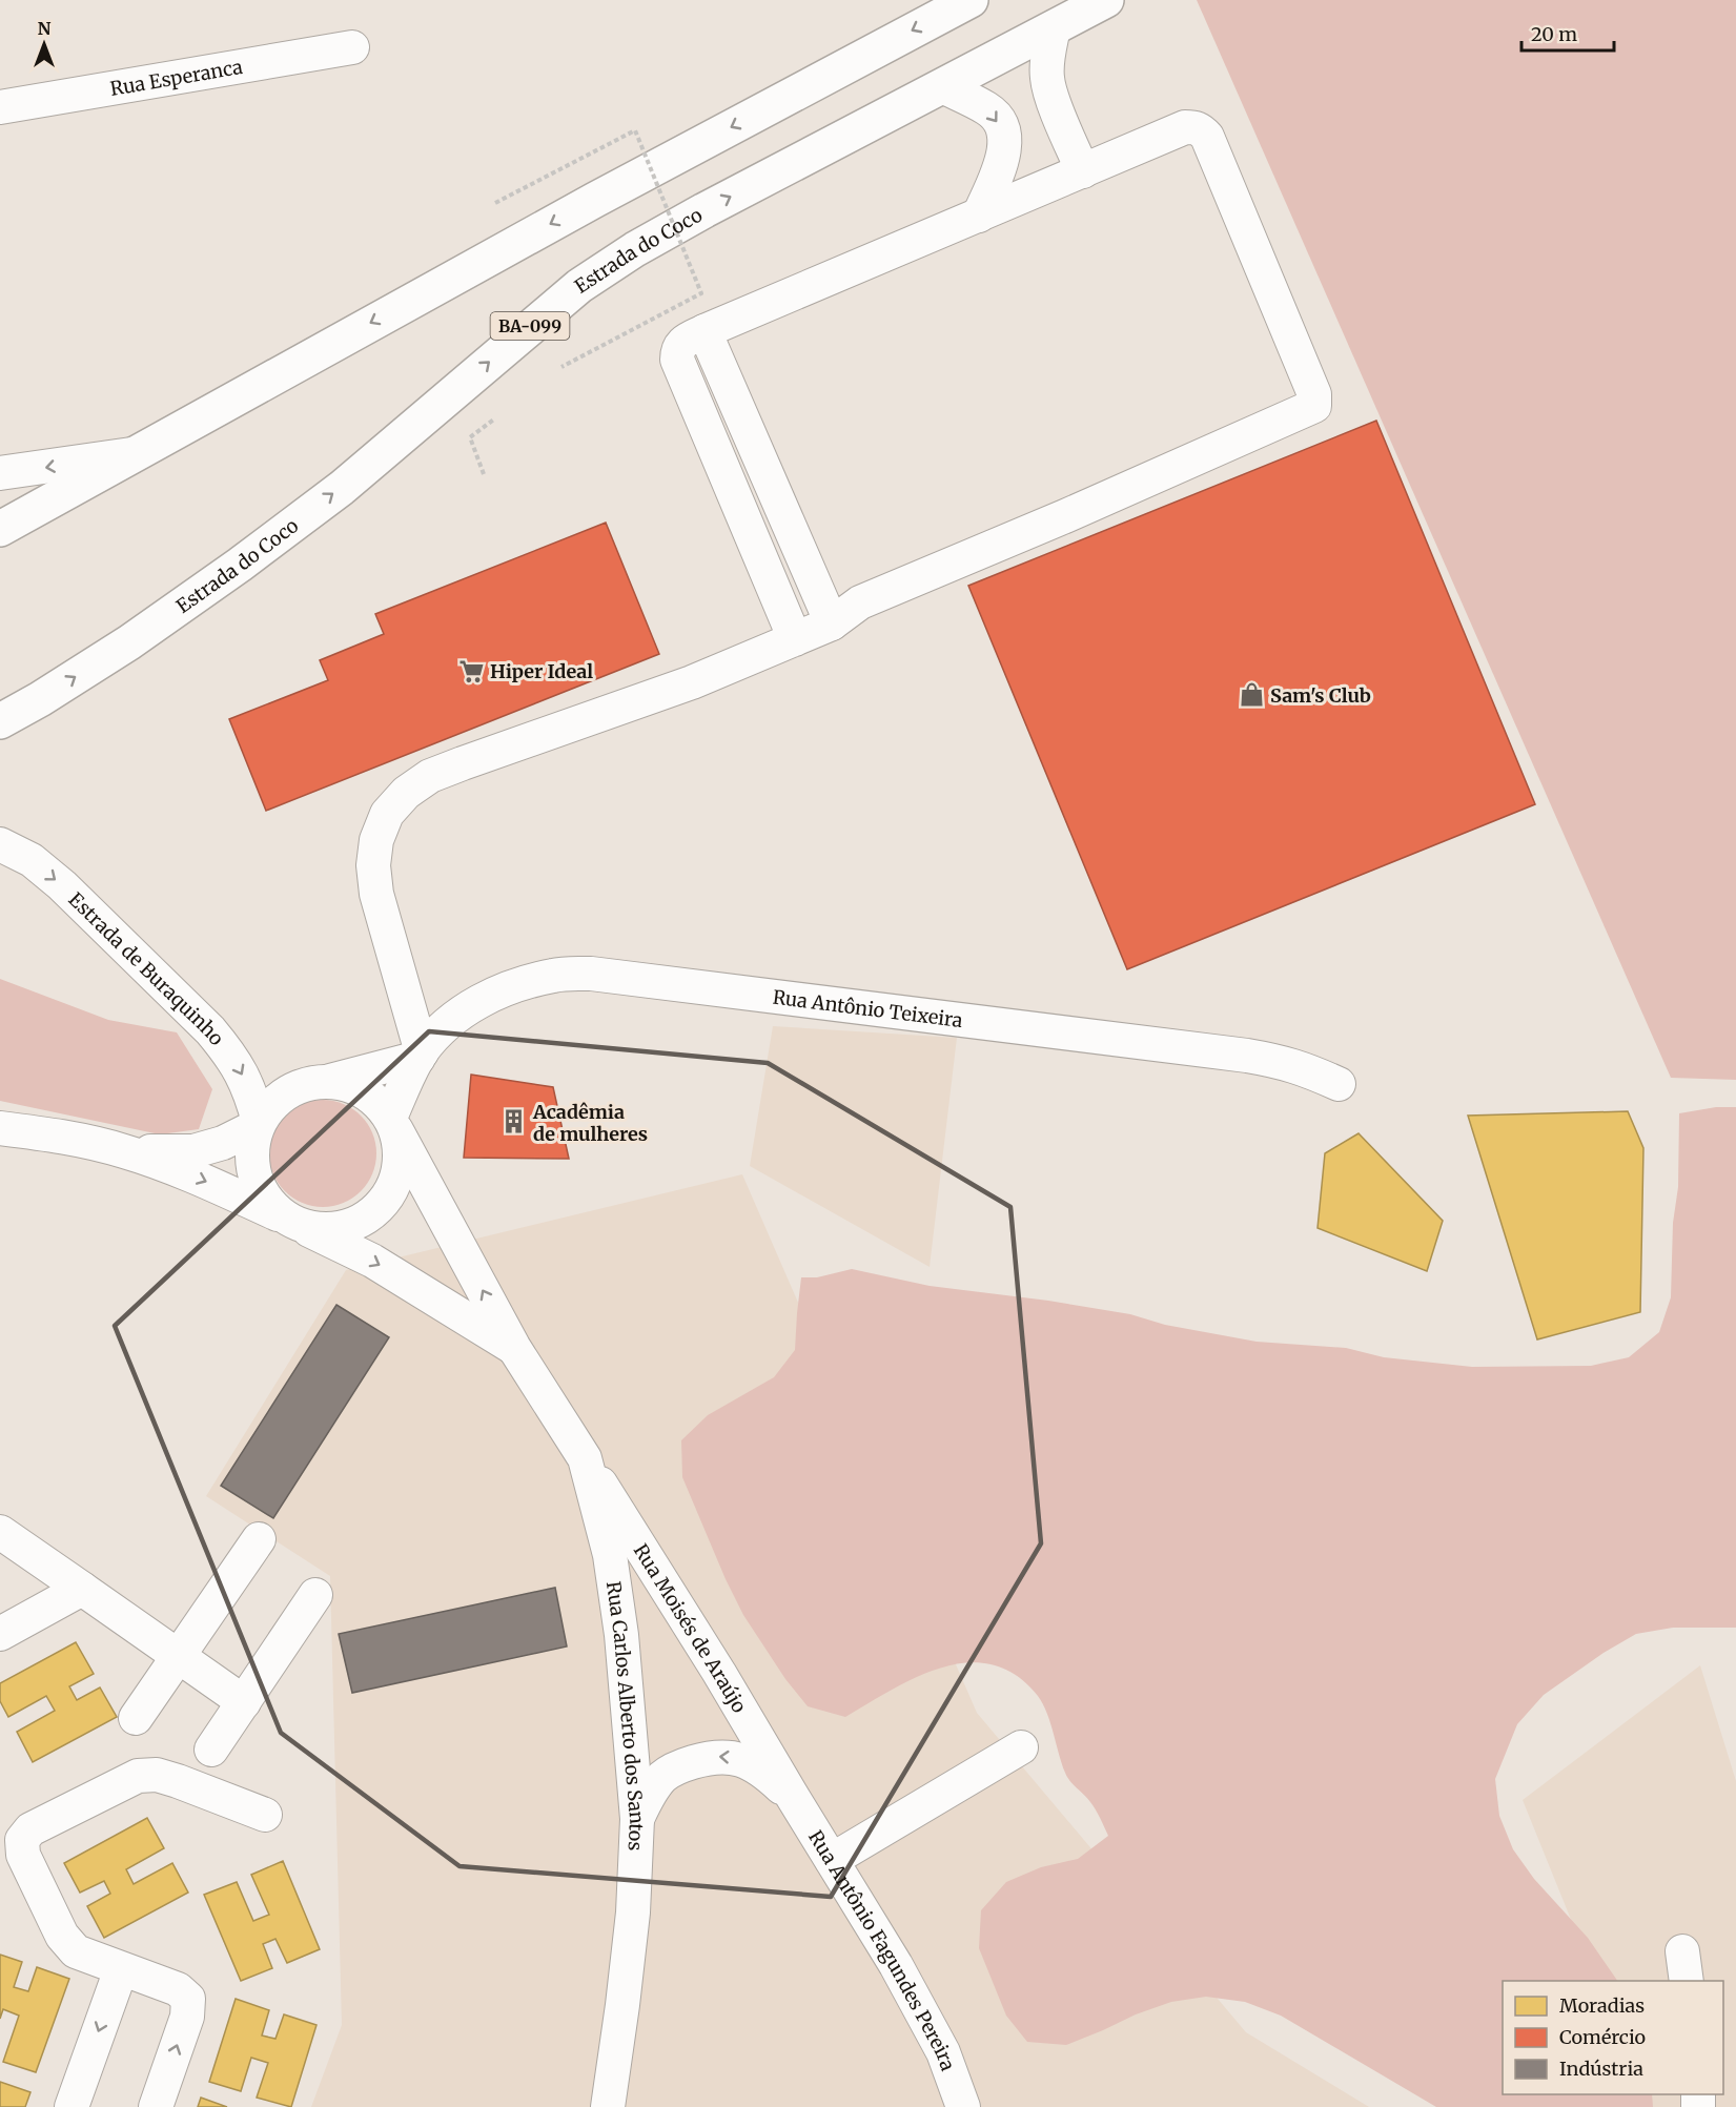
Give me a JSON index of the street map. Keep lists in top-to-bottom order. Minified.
{"streets":{"highway":["Estrada do Coco","BA-099"],"street":["Rua Esperanca","Estrada de Buraquinho","Rua Antônio Teixeira","Rua Moisés de Araújo","Rua Carlos Alberto dos Santos","Rua Antônio Fagundes Pereira"]},"crossings":[["Estrada de Buraquinho","Rua Antônio Teixeira"],["Estrada de Buraquinho","Rua Carlos Alberto dos Santos"],["Rua Antônio Teixeira","Rua Carlos Alberto dos Santos"],["Rua Moisés de Araújo","Rua Carlos Alberto dos Santos"],["Rua Moisés de Araújo","Rua Antônio Fagundes Pereira"]],"one_way":["Estrada de Buraquinho"],"places":{"supermarket":["Hiper Ideal"],"shop":["Sam's Club"],"building":["Acadêmia de mulheres"]},"legend":["Moradias","Comércio","Indústria"],"scale_bar":"20 m","north":"top"}
